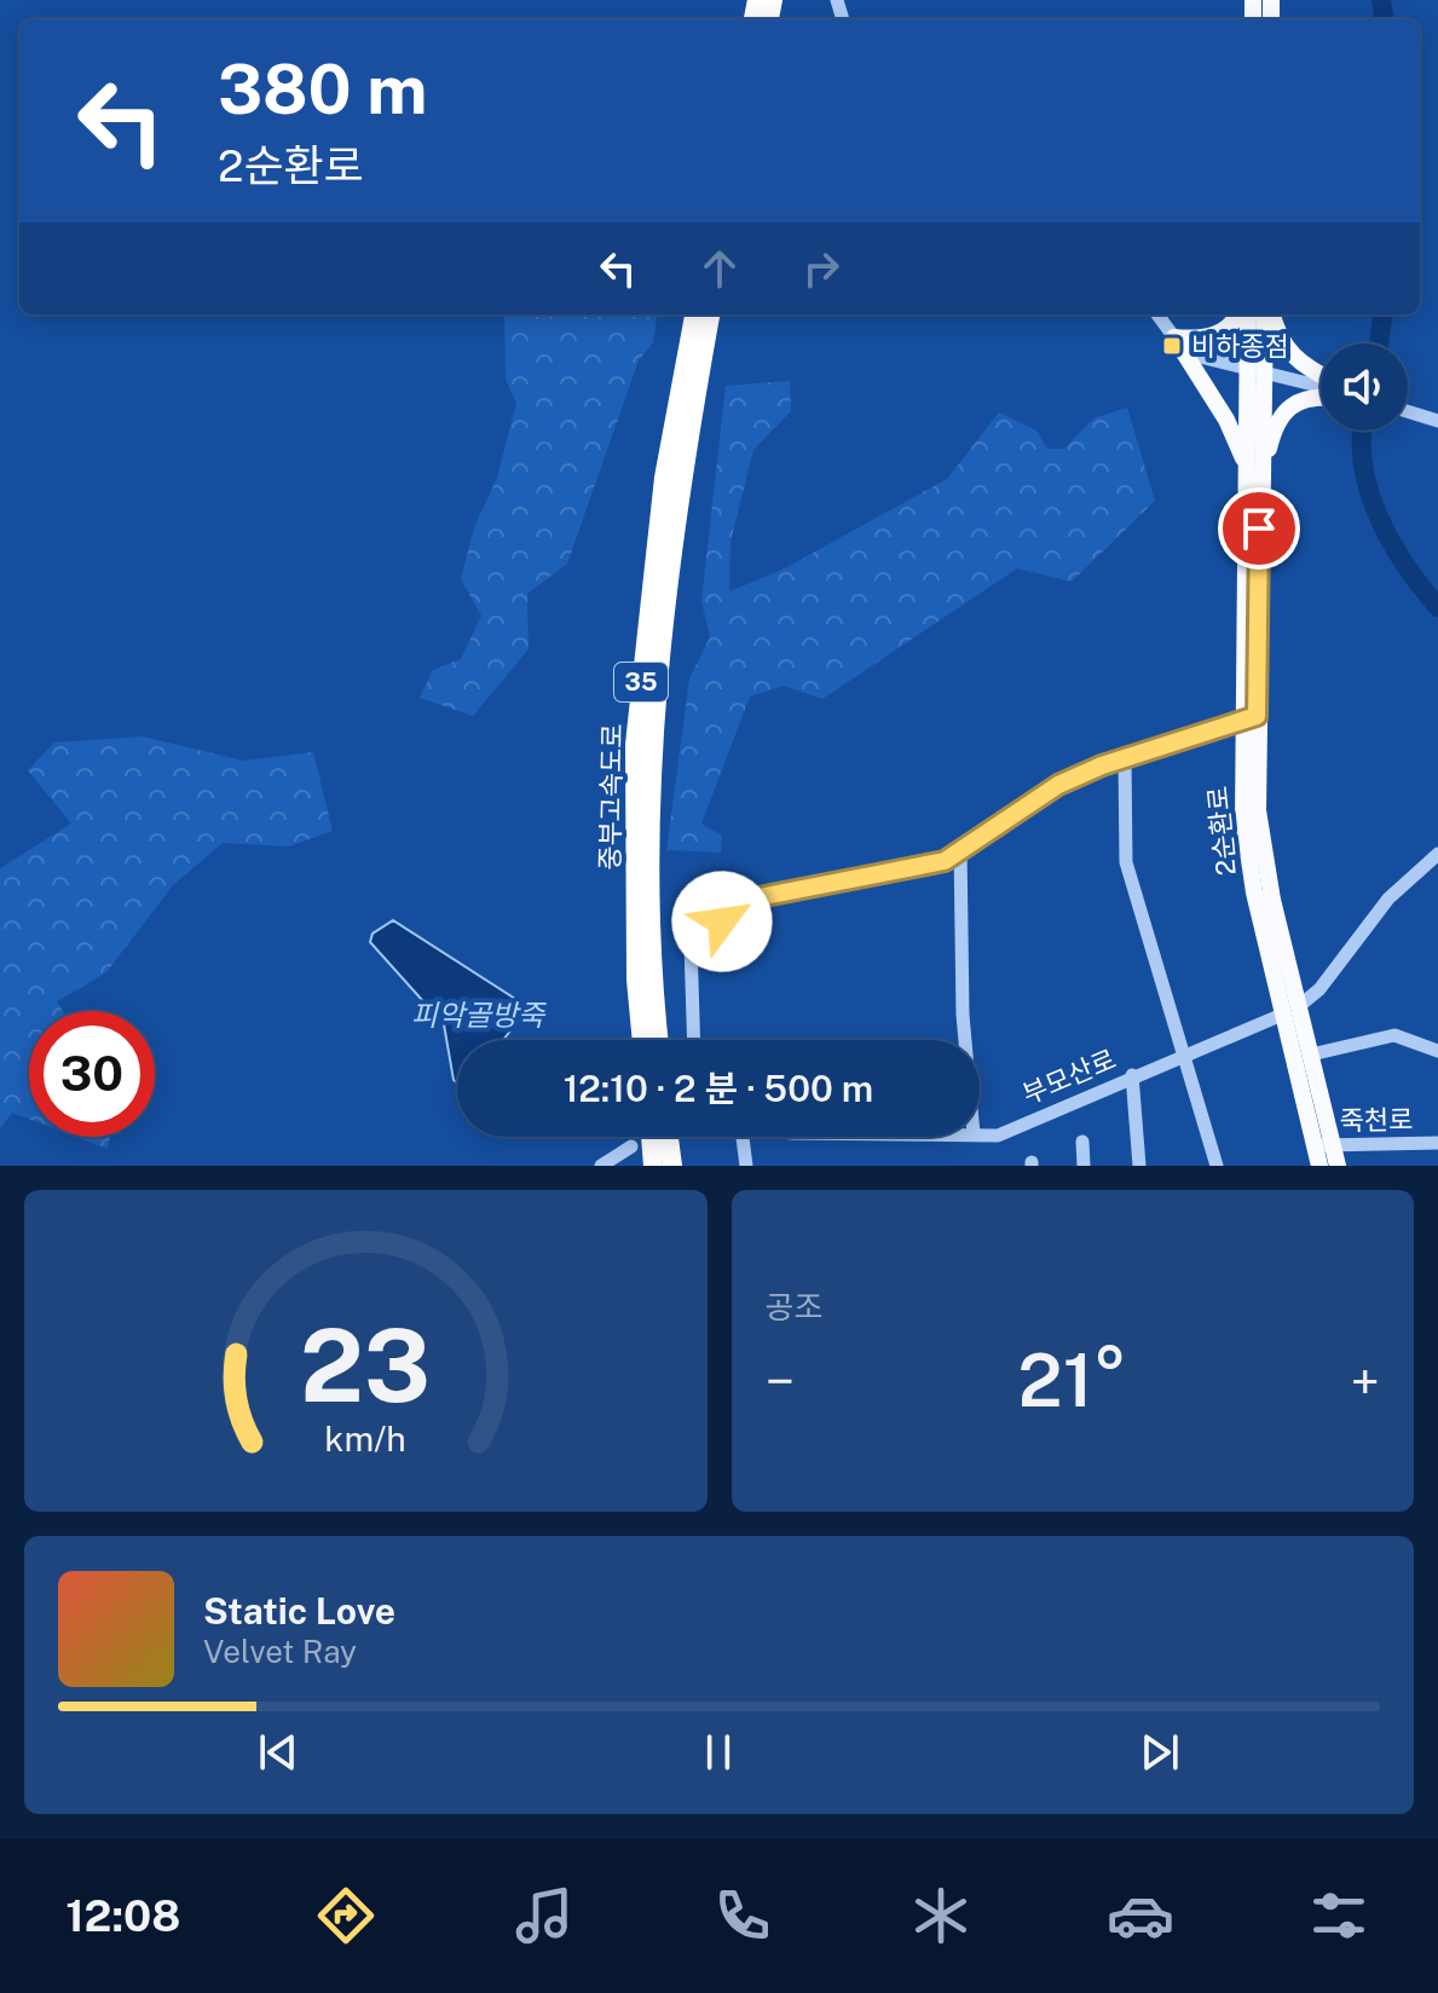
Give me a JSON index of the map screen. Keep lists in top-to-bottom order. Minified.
{"streets":{"highway":["35","중부고속도로"],"main road":["2순환로"],"street":["부모산로","죽천로"]},"crossings":[["2순환로","부모산로"],["2순환로","죽천로"]],"water":["피악골방죽"],"places":{"transit":["비하종점"]},"page":{"turn":["380 m","2순환로"],"limit":"30","trip":"12:10 · 2 분 · 500 m","tile":"공조","heat":["−","21°","+"],"song":["Static Love","Velvet Ray"],"tabs":"12:08","gauge":["23","km/h"]}}
